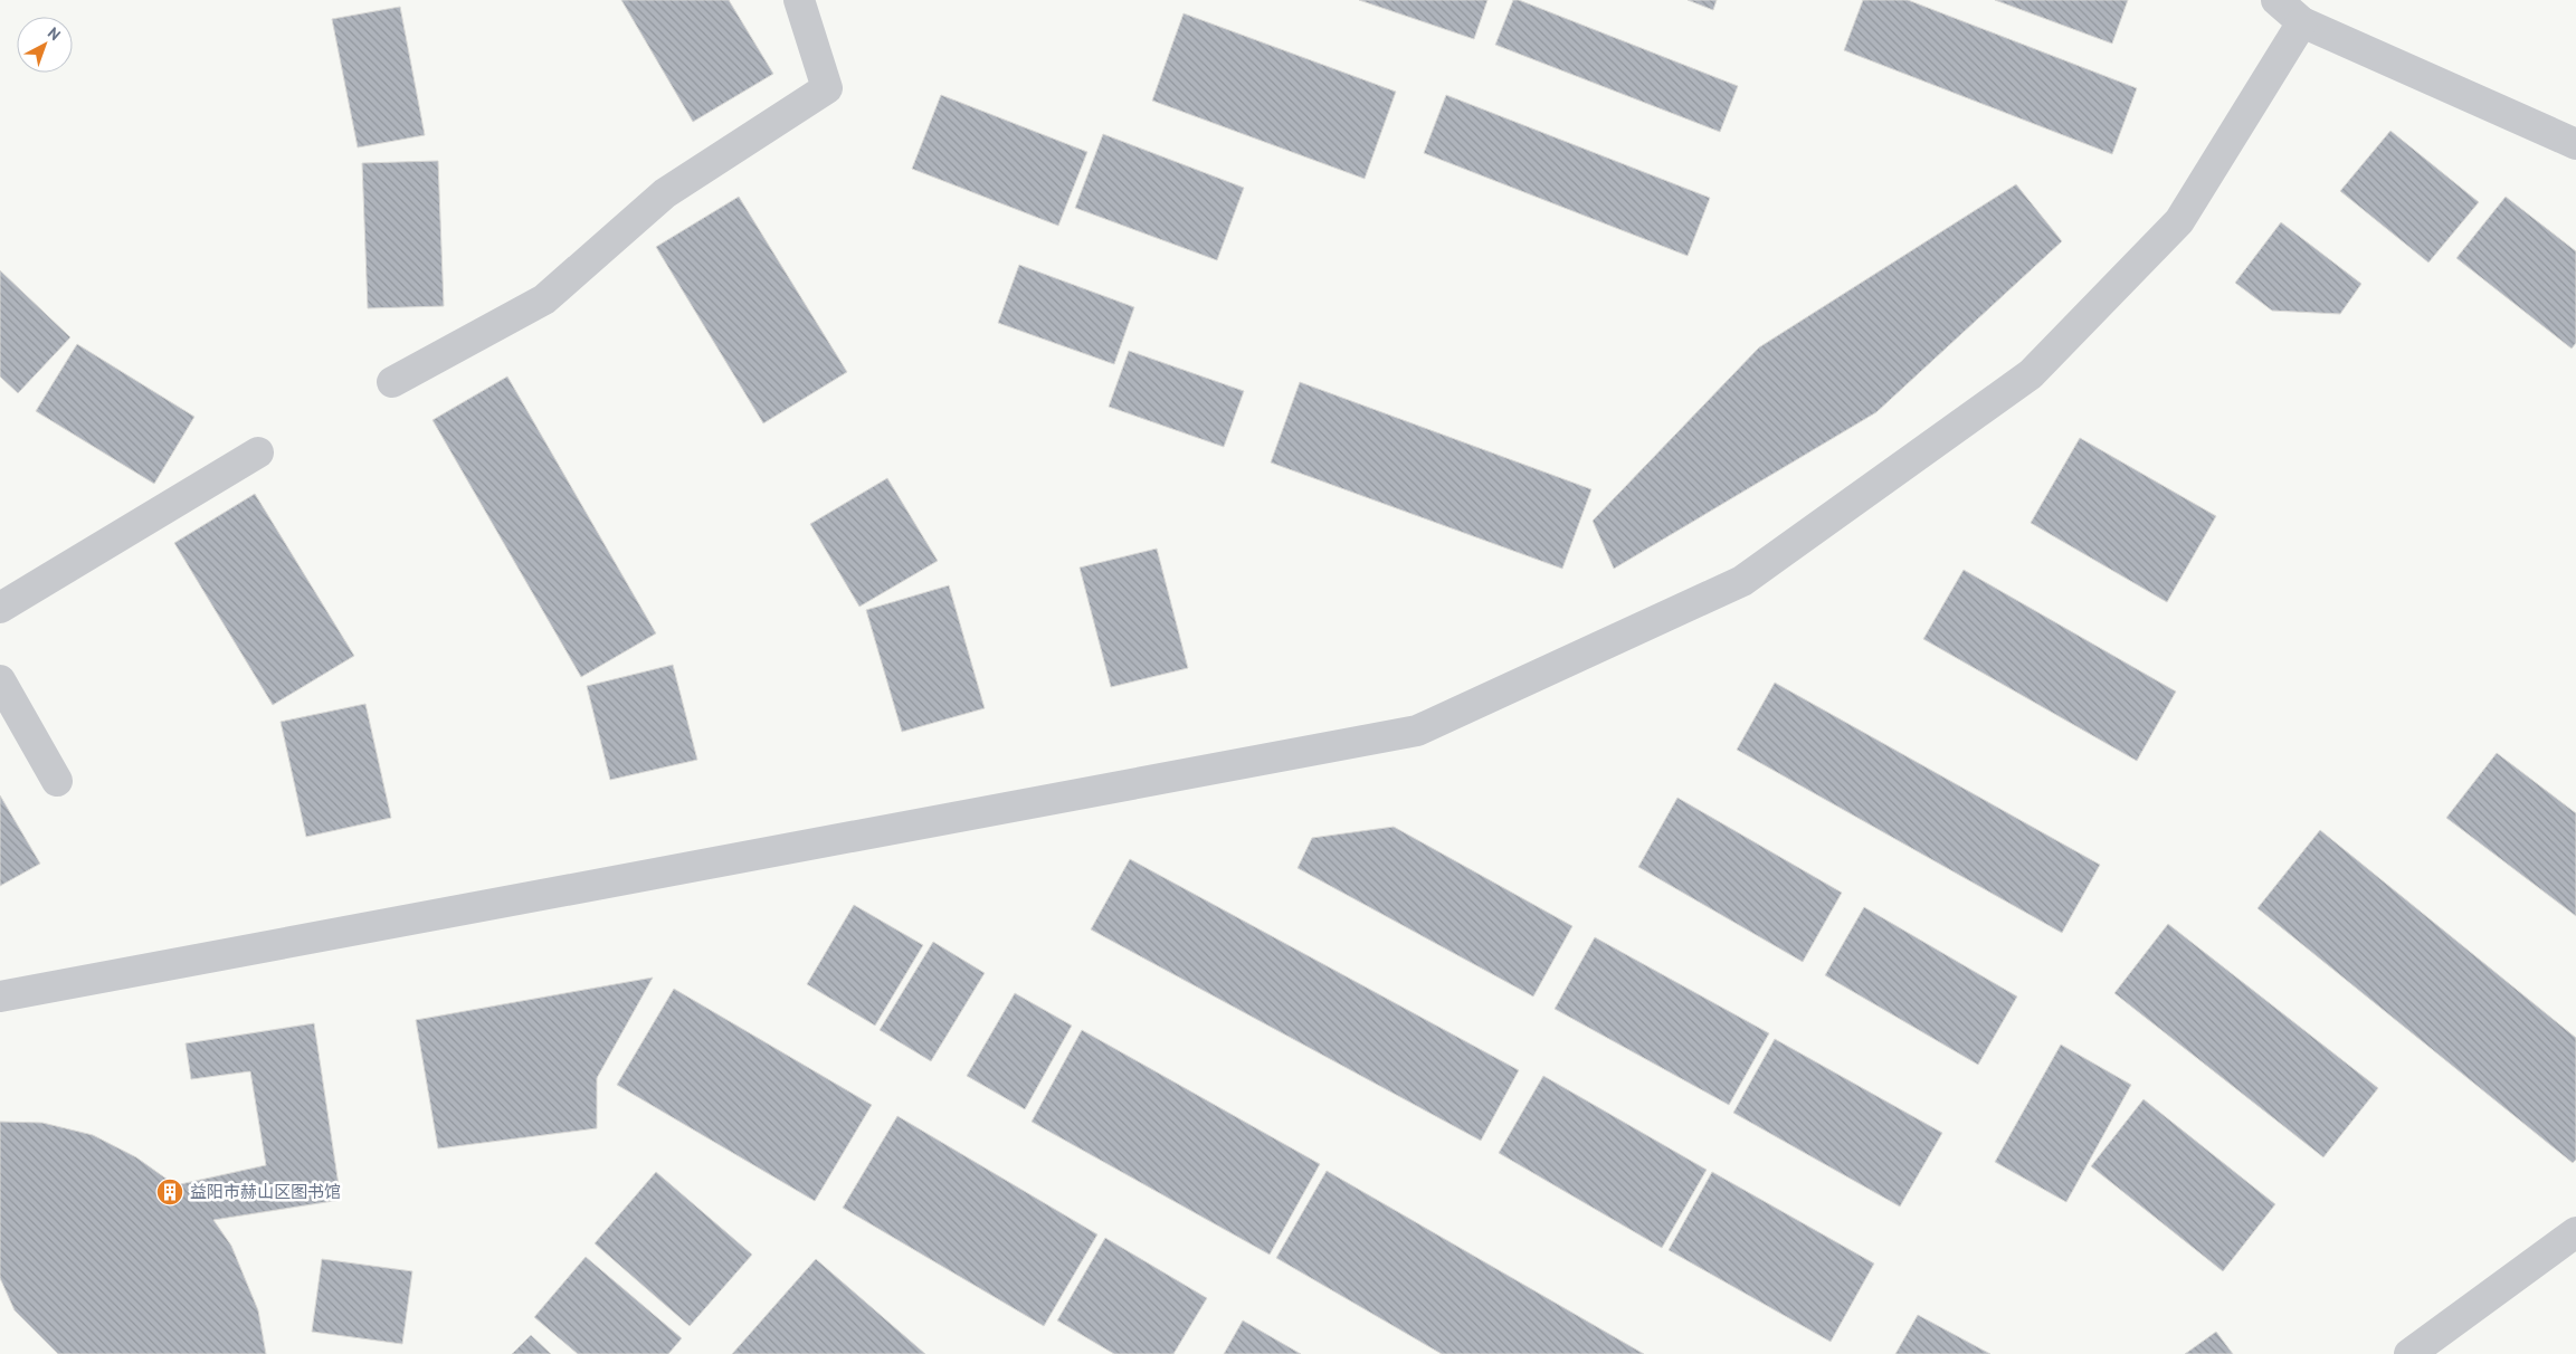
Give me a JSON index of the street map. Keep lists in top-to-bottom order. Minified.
{"places":{"building":["益阳市赫山区图书馆"]},"north":"top right"}
